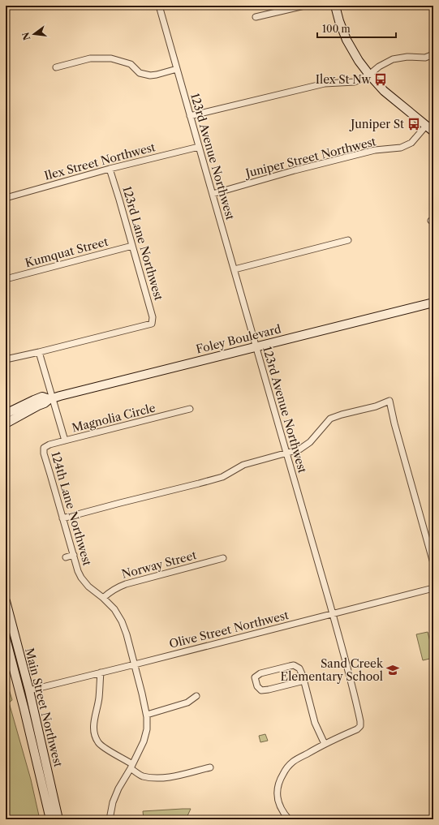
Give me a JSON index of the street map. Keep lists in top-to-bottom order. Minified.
{"streets":{"street":["123rd Avenue Northwest","Juniper Street Northwest","Ilex Street Northwest","123rd Lane Northwest","Kumquat Street","Foley Boulevard","Magnolia Circle","124th Lane Northwest","Norway Street","Olive Street Northwest","Main Street Northwest"]},"crossings":[["123rd Avenue Northwest","Juniper Street Northwest"],["123rd Avenue Northwest","Ilex Street Northwest"],["123rd Avenue Northwest","Foley Boulevard"],["123rd Avenue Northwest","Olive Street Northwest"],["Ilex Street Northwest","123rd Lane Northwest"],["123rd Lane Northwest","Kumquat Street"],["123rd Lane Northwest","124th Lane Northwest"],["Foley Boulevard","124th Lane Northwest"],["Magnolia Circle","124th Lane Northwest"],["124th Lane Northwest","Norway Street"],["124th Lane Northwest","Olive Street Northwest"],["Olive Street Northwest","Main Street Northwest"]],"places":{"bus stop":["Ilex St Nw","Juniper St"],"school or university":["Sand Creek Elementary School"]},"scale_bar":"100 m","north":"left"}
